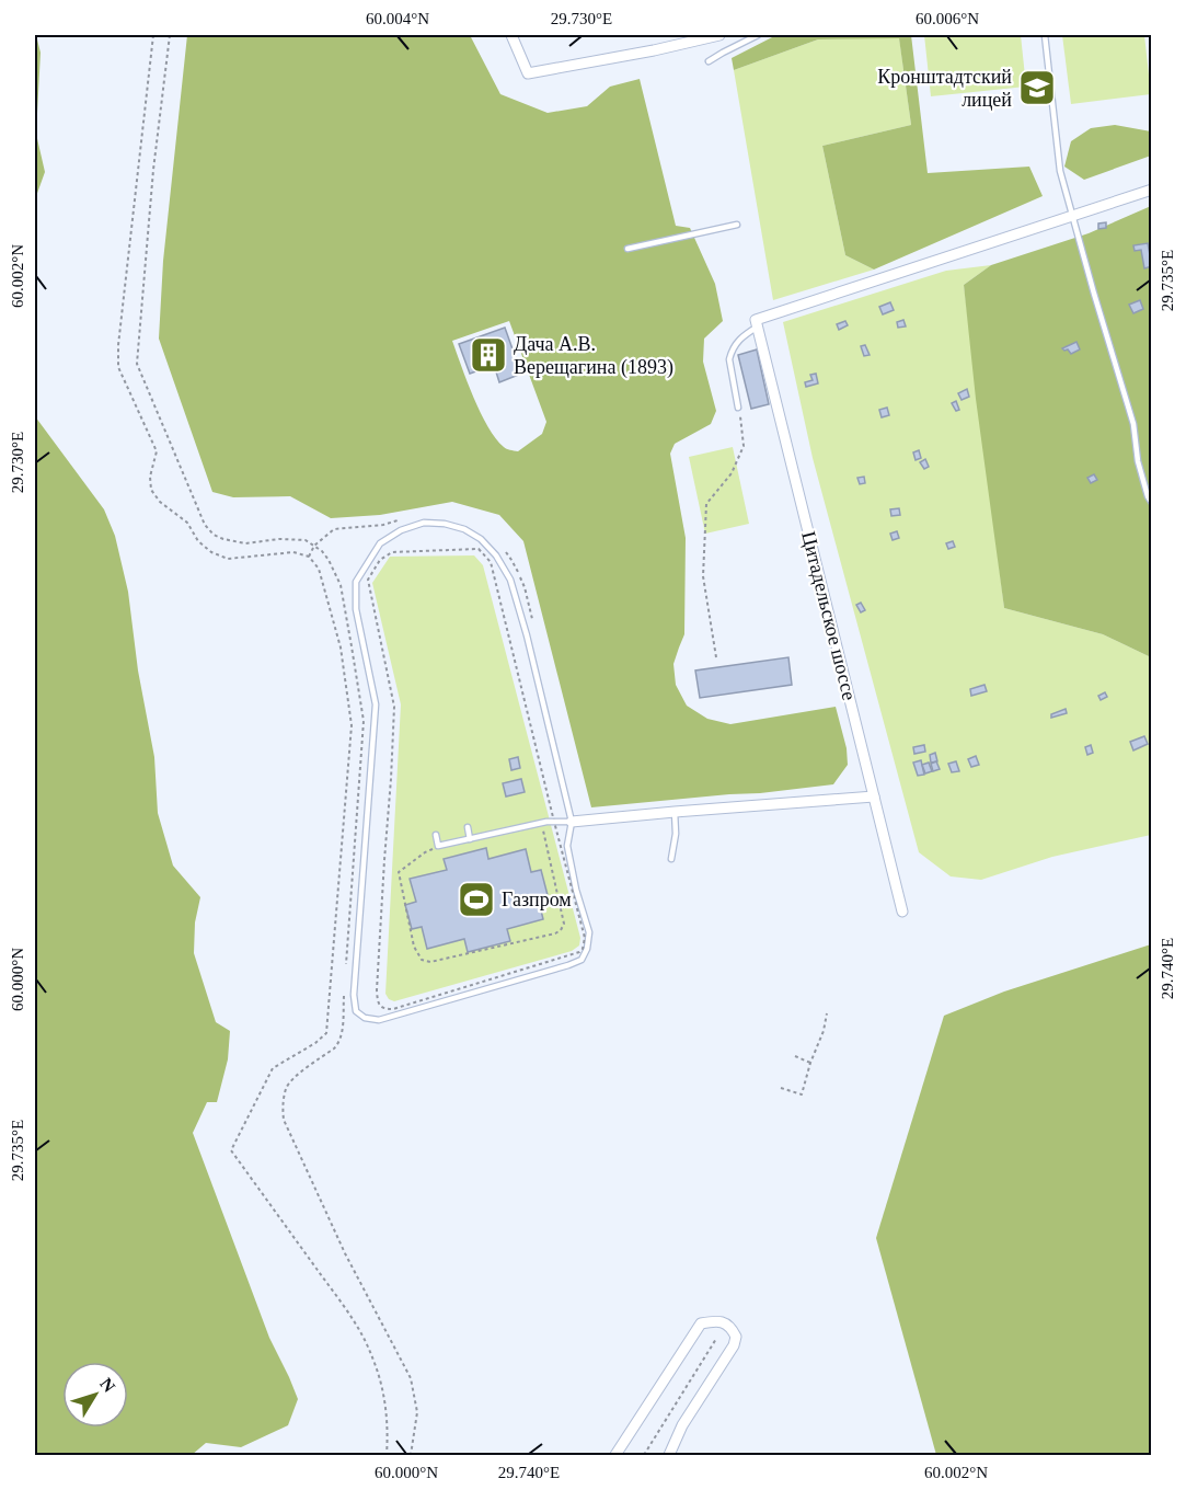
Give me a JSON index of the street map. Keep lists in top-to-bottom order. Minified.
{"streets":{"street":["Цитадельское шоссе"]},"places":{"school or university":["Кронштадтский лицей"],"building":["Дача А.В. Верещагина (1893)"],"sports":["Газпром"]},"north":"top right","coordinates":["60.004°N","29.730°E","60.006°N","60.002°N","29.735°E","29.740°E","60.000°N"]}
